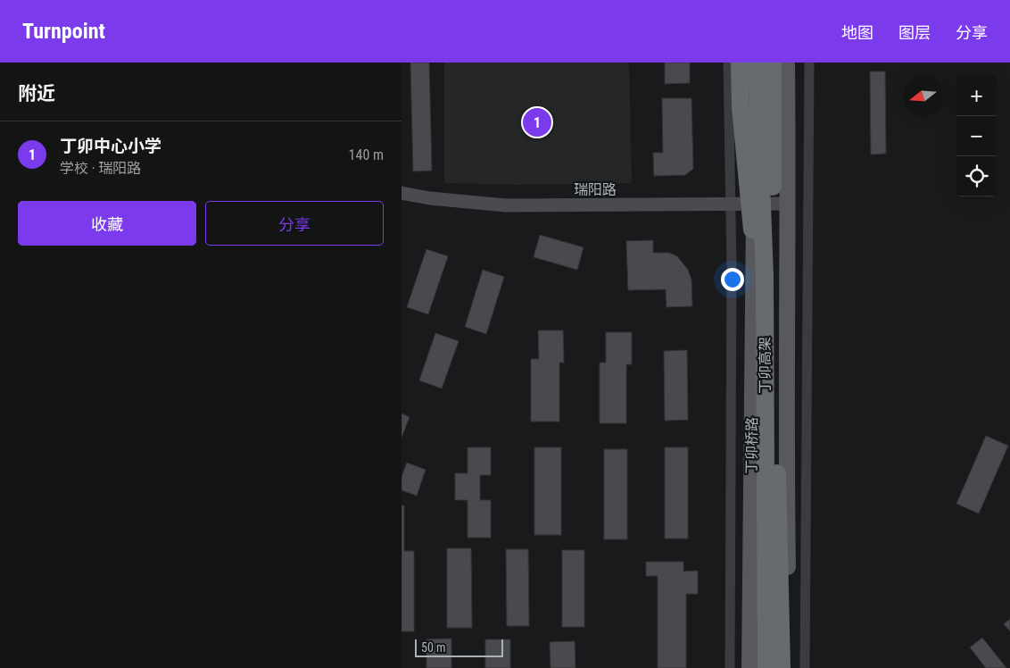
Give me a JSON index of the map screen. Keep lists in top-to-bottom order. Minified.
{"streets":{"highway":["丁卯高架"],"main road":["丁卯桥路"],"street":["瑞阳路"]},"crossings":[["瑞阳路","丁卯桥路"]],"scale_bar":"50 m","north":"left","page":{"header":"Turnpoint","nav":["地图","图层","分享"],"heading":"附近","map_buttons":["+","−"],"pins":"1","list":[{"mark":"1","name":"丁卯中心小学","note":"学校 · 瑞阳路","value":"140 m"}],"buttons":["收藏","分享"],"scale":"50 m"}}
